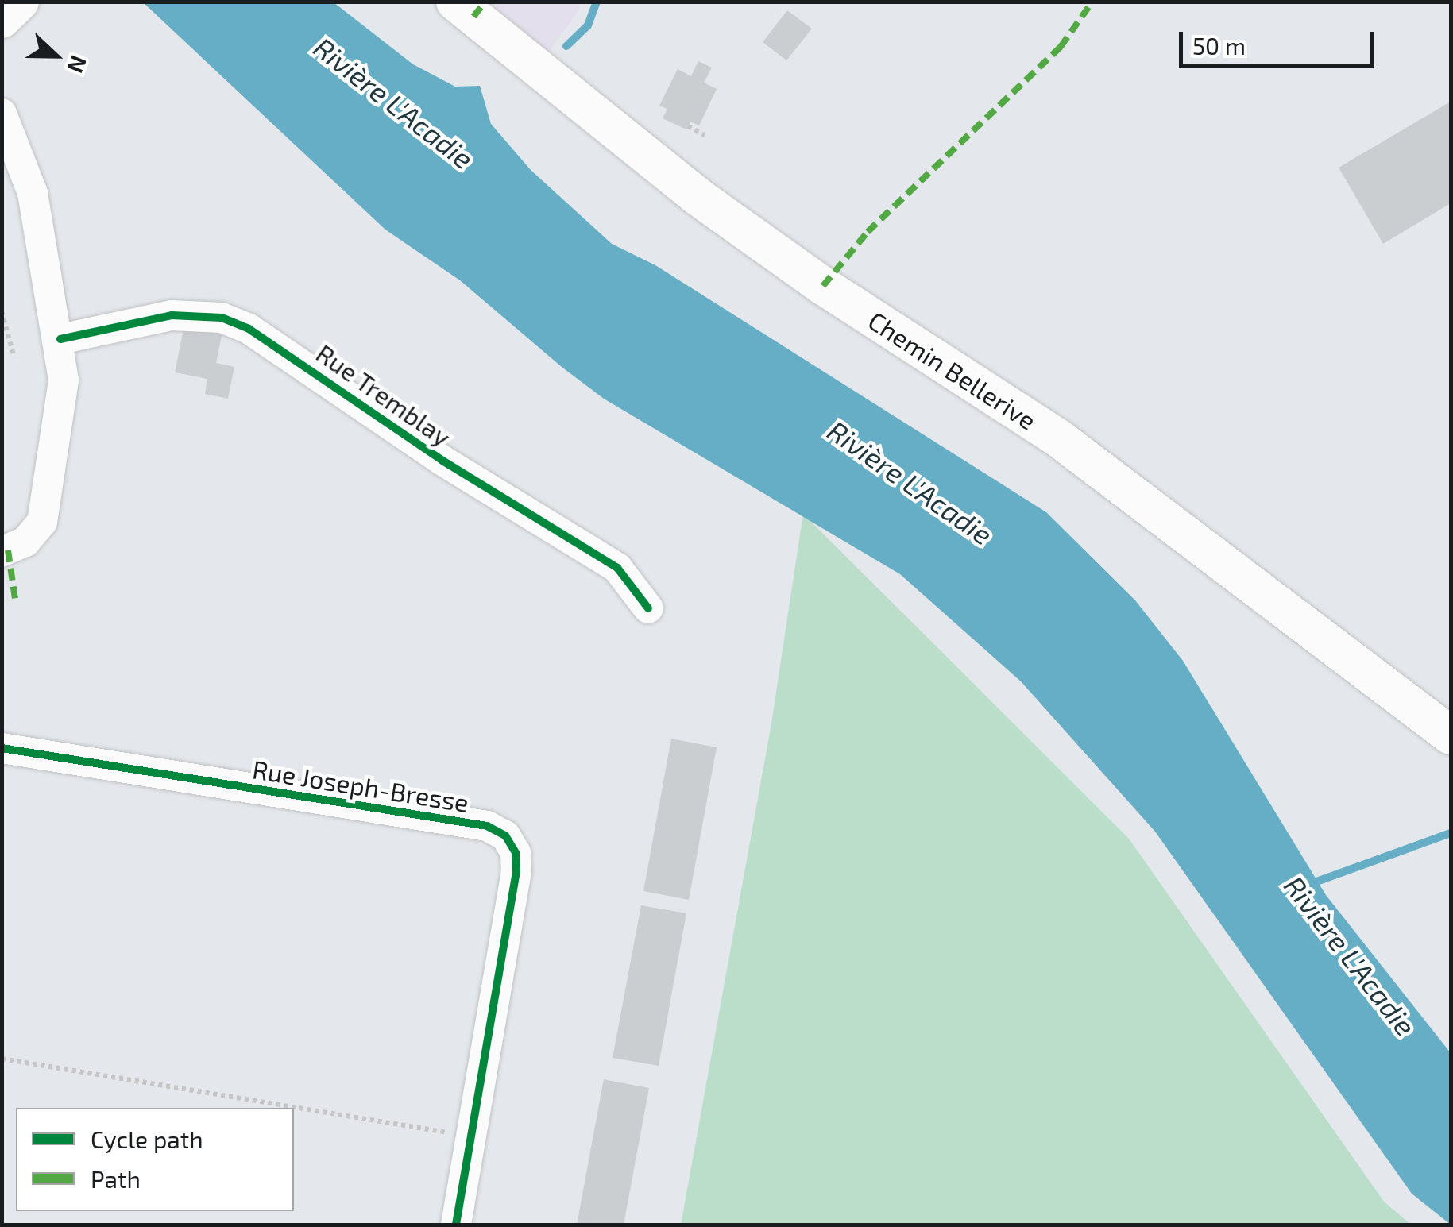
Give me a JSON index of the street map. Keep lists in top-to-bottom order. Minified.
{"streets":{"main road":["Chemin Bellerive"],"street":["Rue Tremblay","Rue Joseph-Bresse"]},"water":["Rivière L'Acadie"],"legend":["Cycle path","Path"],"scale_bar":"50 m","north":"right"}
